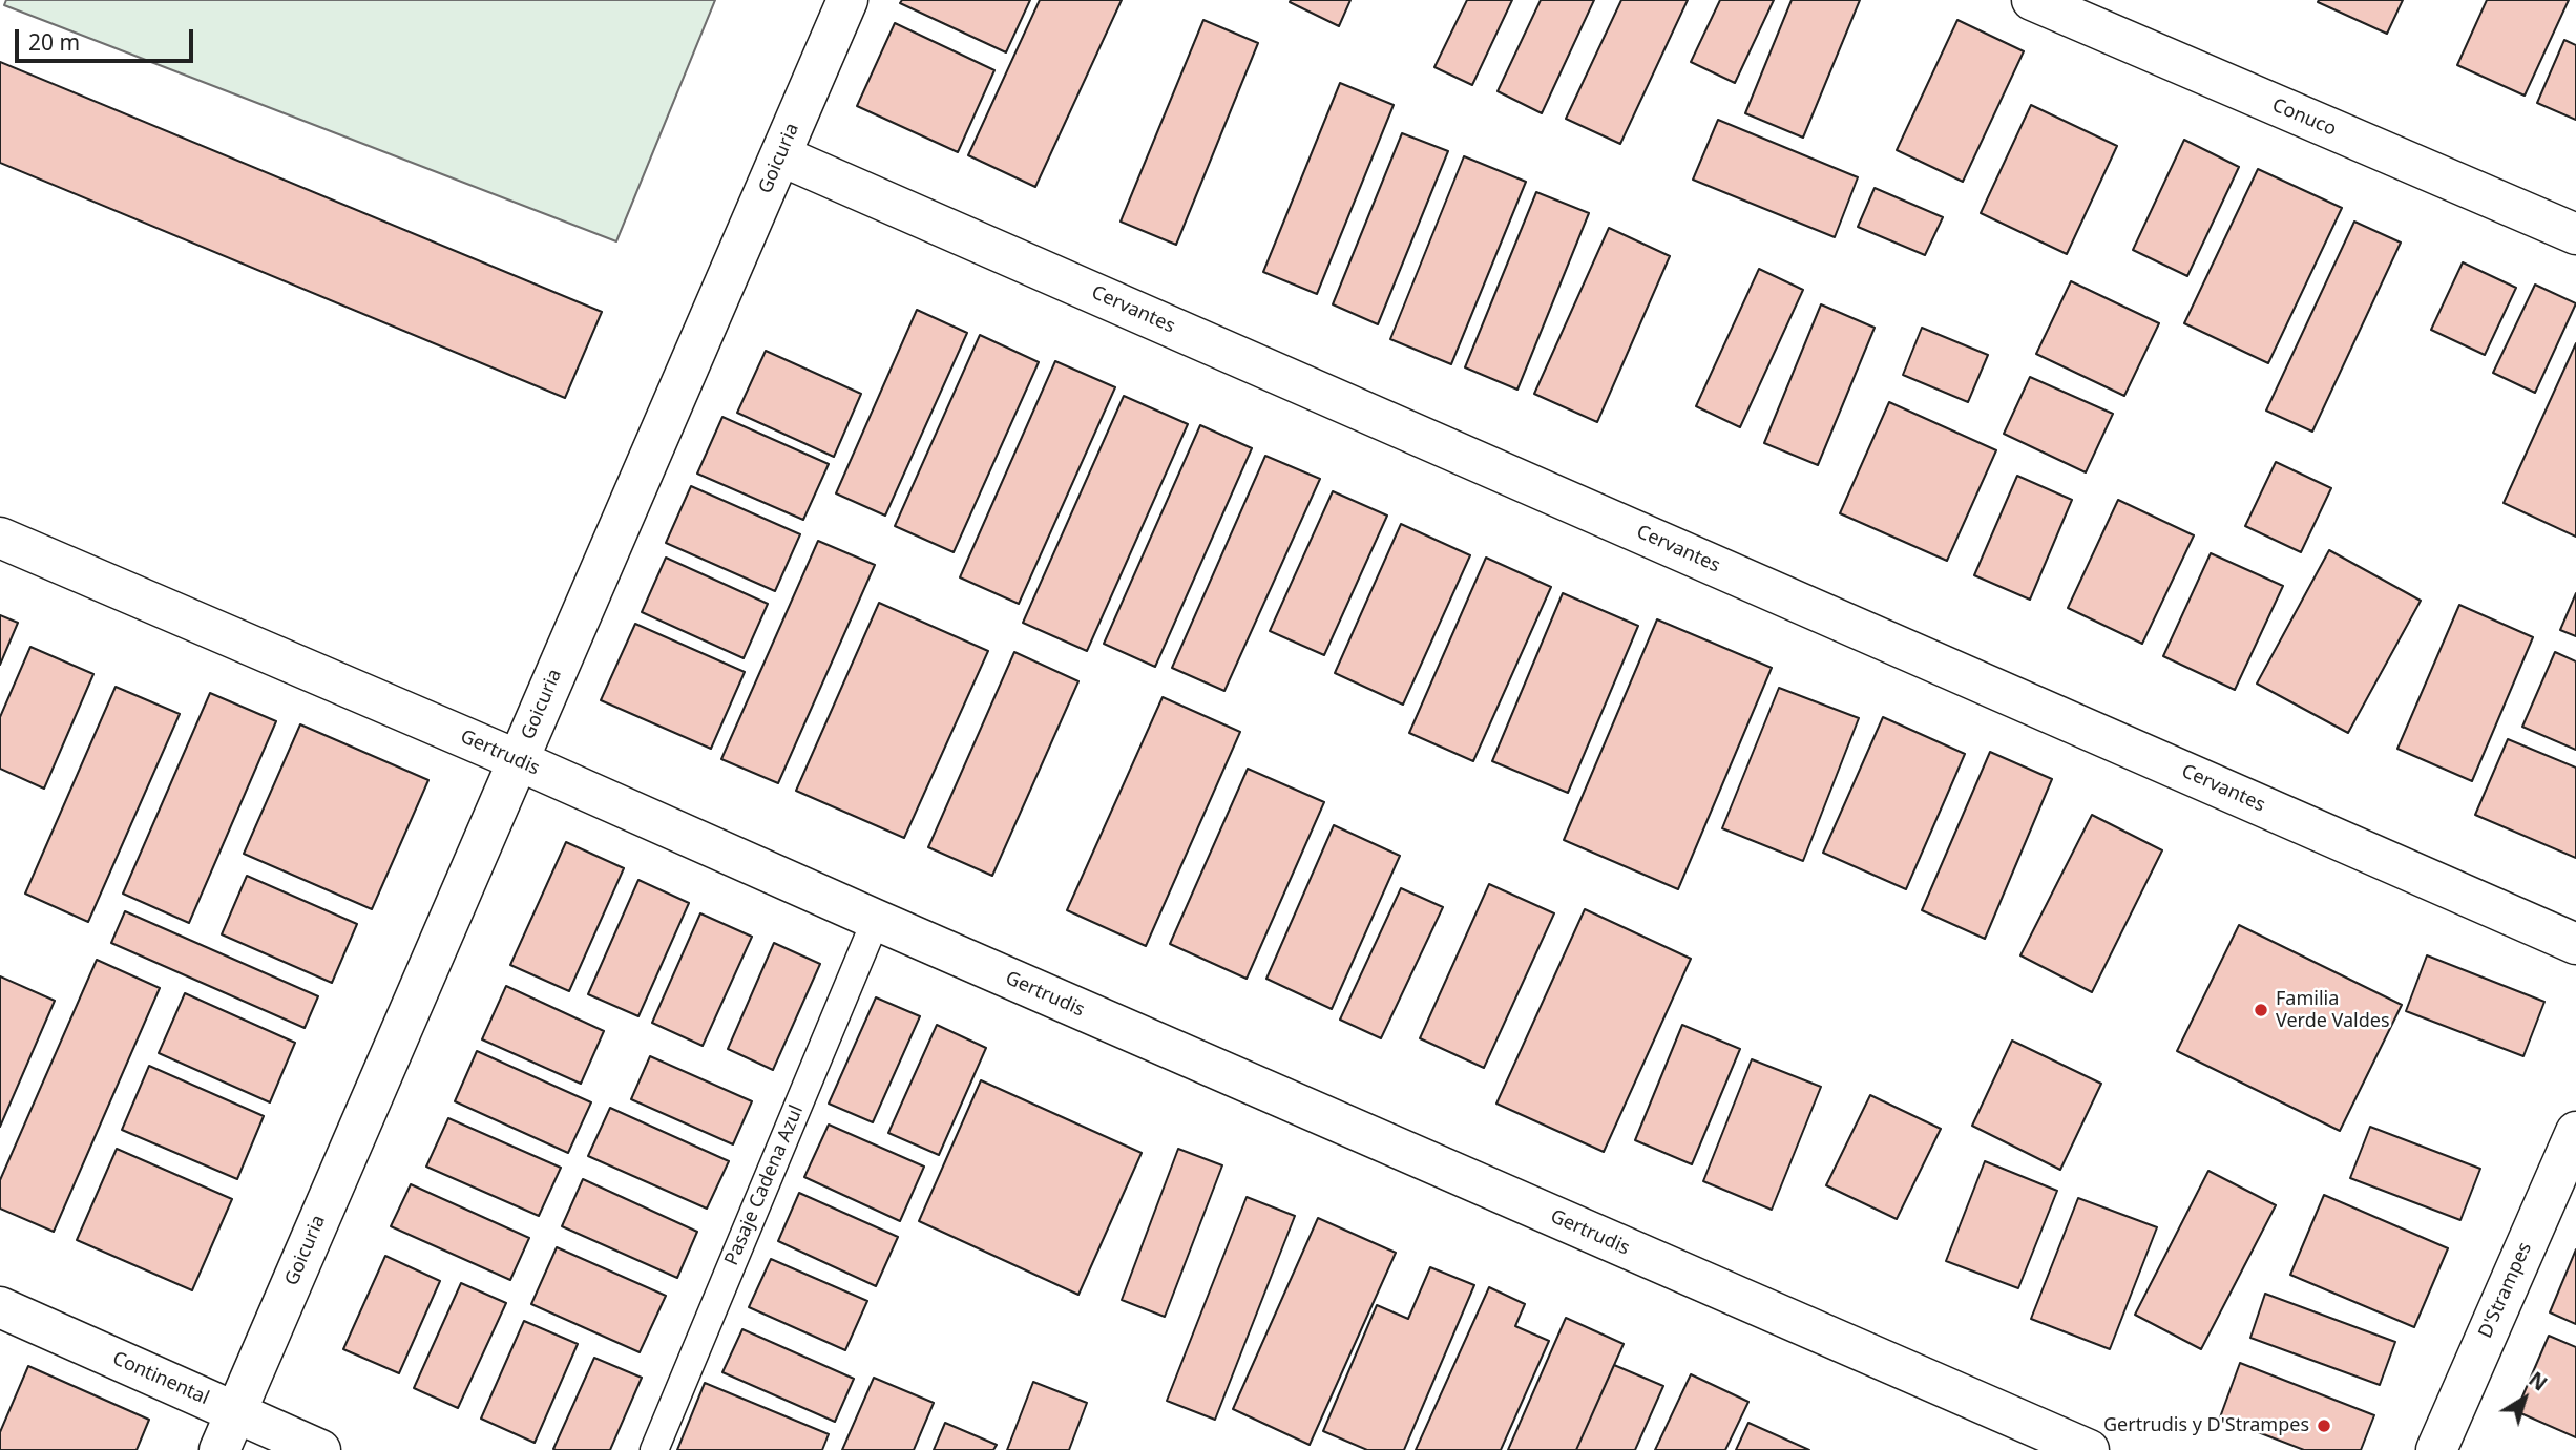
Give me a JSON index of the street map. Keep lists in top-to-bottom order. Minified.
{"streets":{"street":["Conuco","Goicuria","Cervantes","Gertrudis","D'Strampes","Continental"],"lane":["Pasaje Cadena Azul"]},"crossings":[["Goicuria","Cervantes"],["Goicuria","Gertrudis"],["Goicuria","Continental"],["Gertrudis","Pasaje Cadena Azul"]],"places":["Familia Verde Valdes","Gertrudis y D'Strampes"],"scale_bar":"20 m","north":"top right"}
